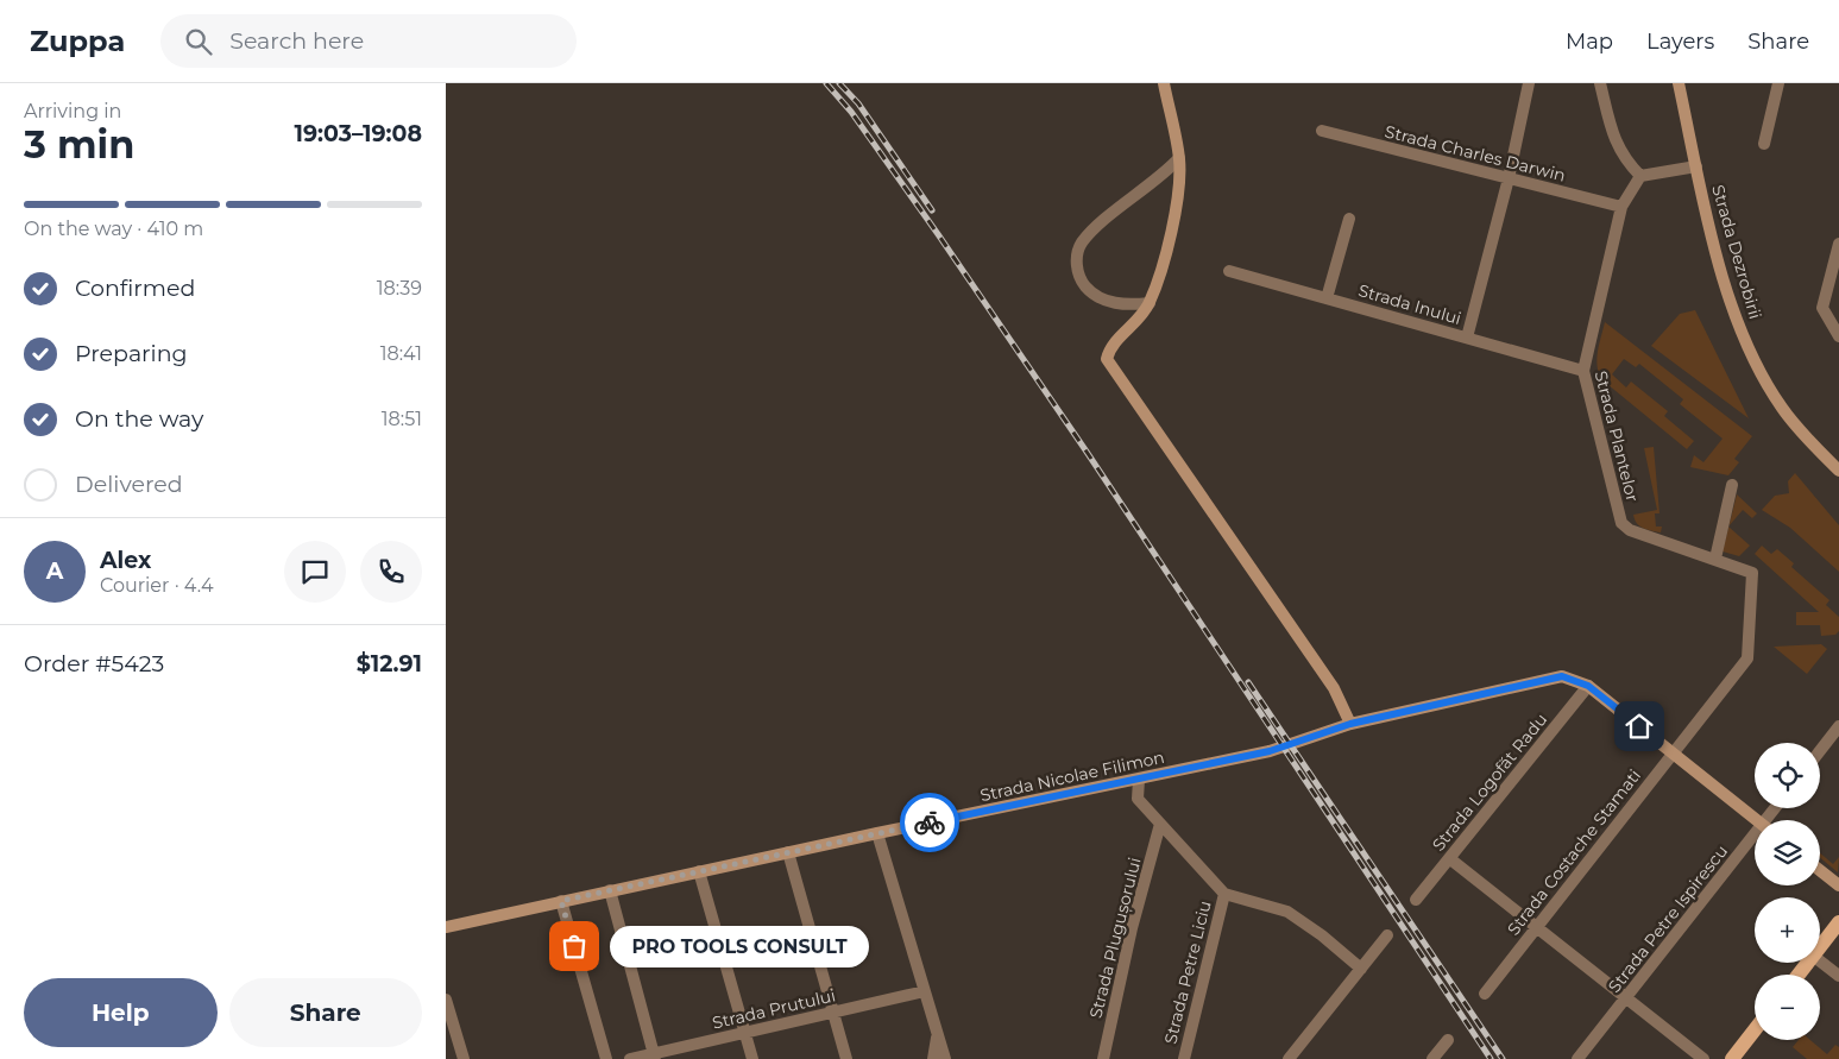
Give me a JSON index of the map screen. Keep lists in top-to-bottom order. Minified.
{"streets":{"street":["Strada Charles Darwin","Strada Dezrobirii","Strada Inului","Strada Plantelor","Strada Nicolae Filimon","Strada Logofăt Radu","Strada Costache Stamati","Strada Petre Ispirescu","Strada Plugușorului","Strada Petre Liciu","Strada Prutului"]},"crossings":[["Strada Charles Darwin","Strada Plantelor"],["Strada Inului","Strada Plantelor"],["Strada Plantelor","Strada Costache Stamati"],["Strada Nicolae Filimon","Strada Logofăt Radu"]],"places":["PRO TOOLS CONSULT"],"page":{"header":"Zuppa","search":"Search here","nav":["Map","Layers","Share"],"heading":["3 min","Arriving in","19:03–19:08"],"panel":["Alex","Courier · 4.4","Order #5423","$12.91"],"bar":"On the way · 410 m","list":[["Confirmed","18:39"],["Preparing","18:41"],["On the way","18:51"],"Delivered"],"round":"A","map_buttons":["+","−"],"bubble":"PRO TOOLS CONSULT","buttons":["Help","Share"]}}
